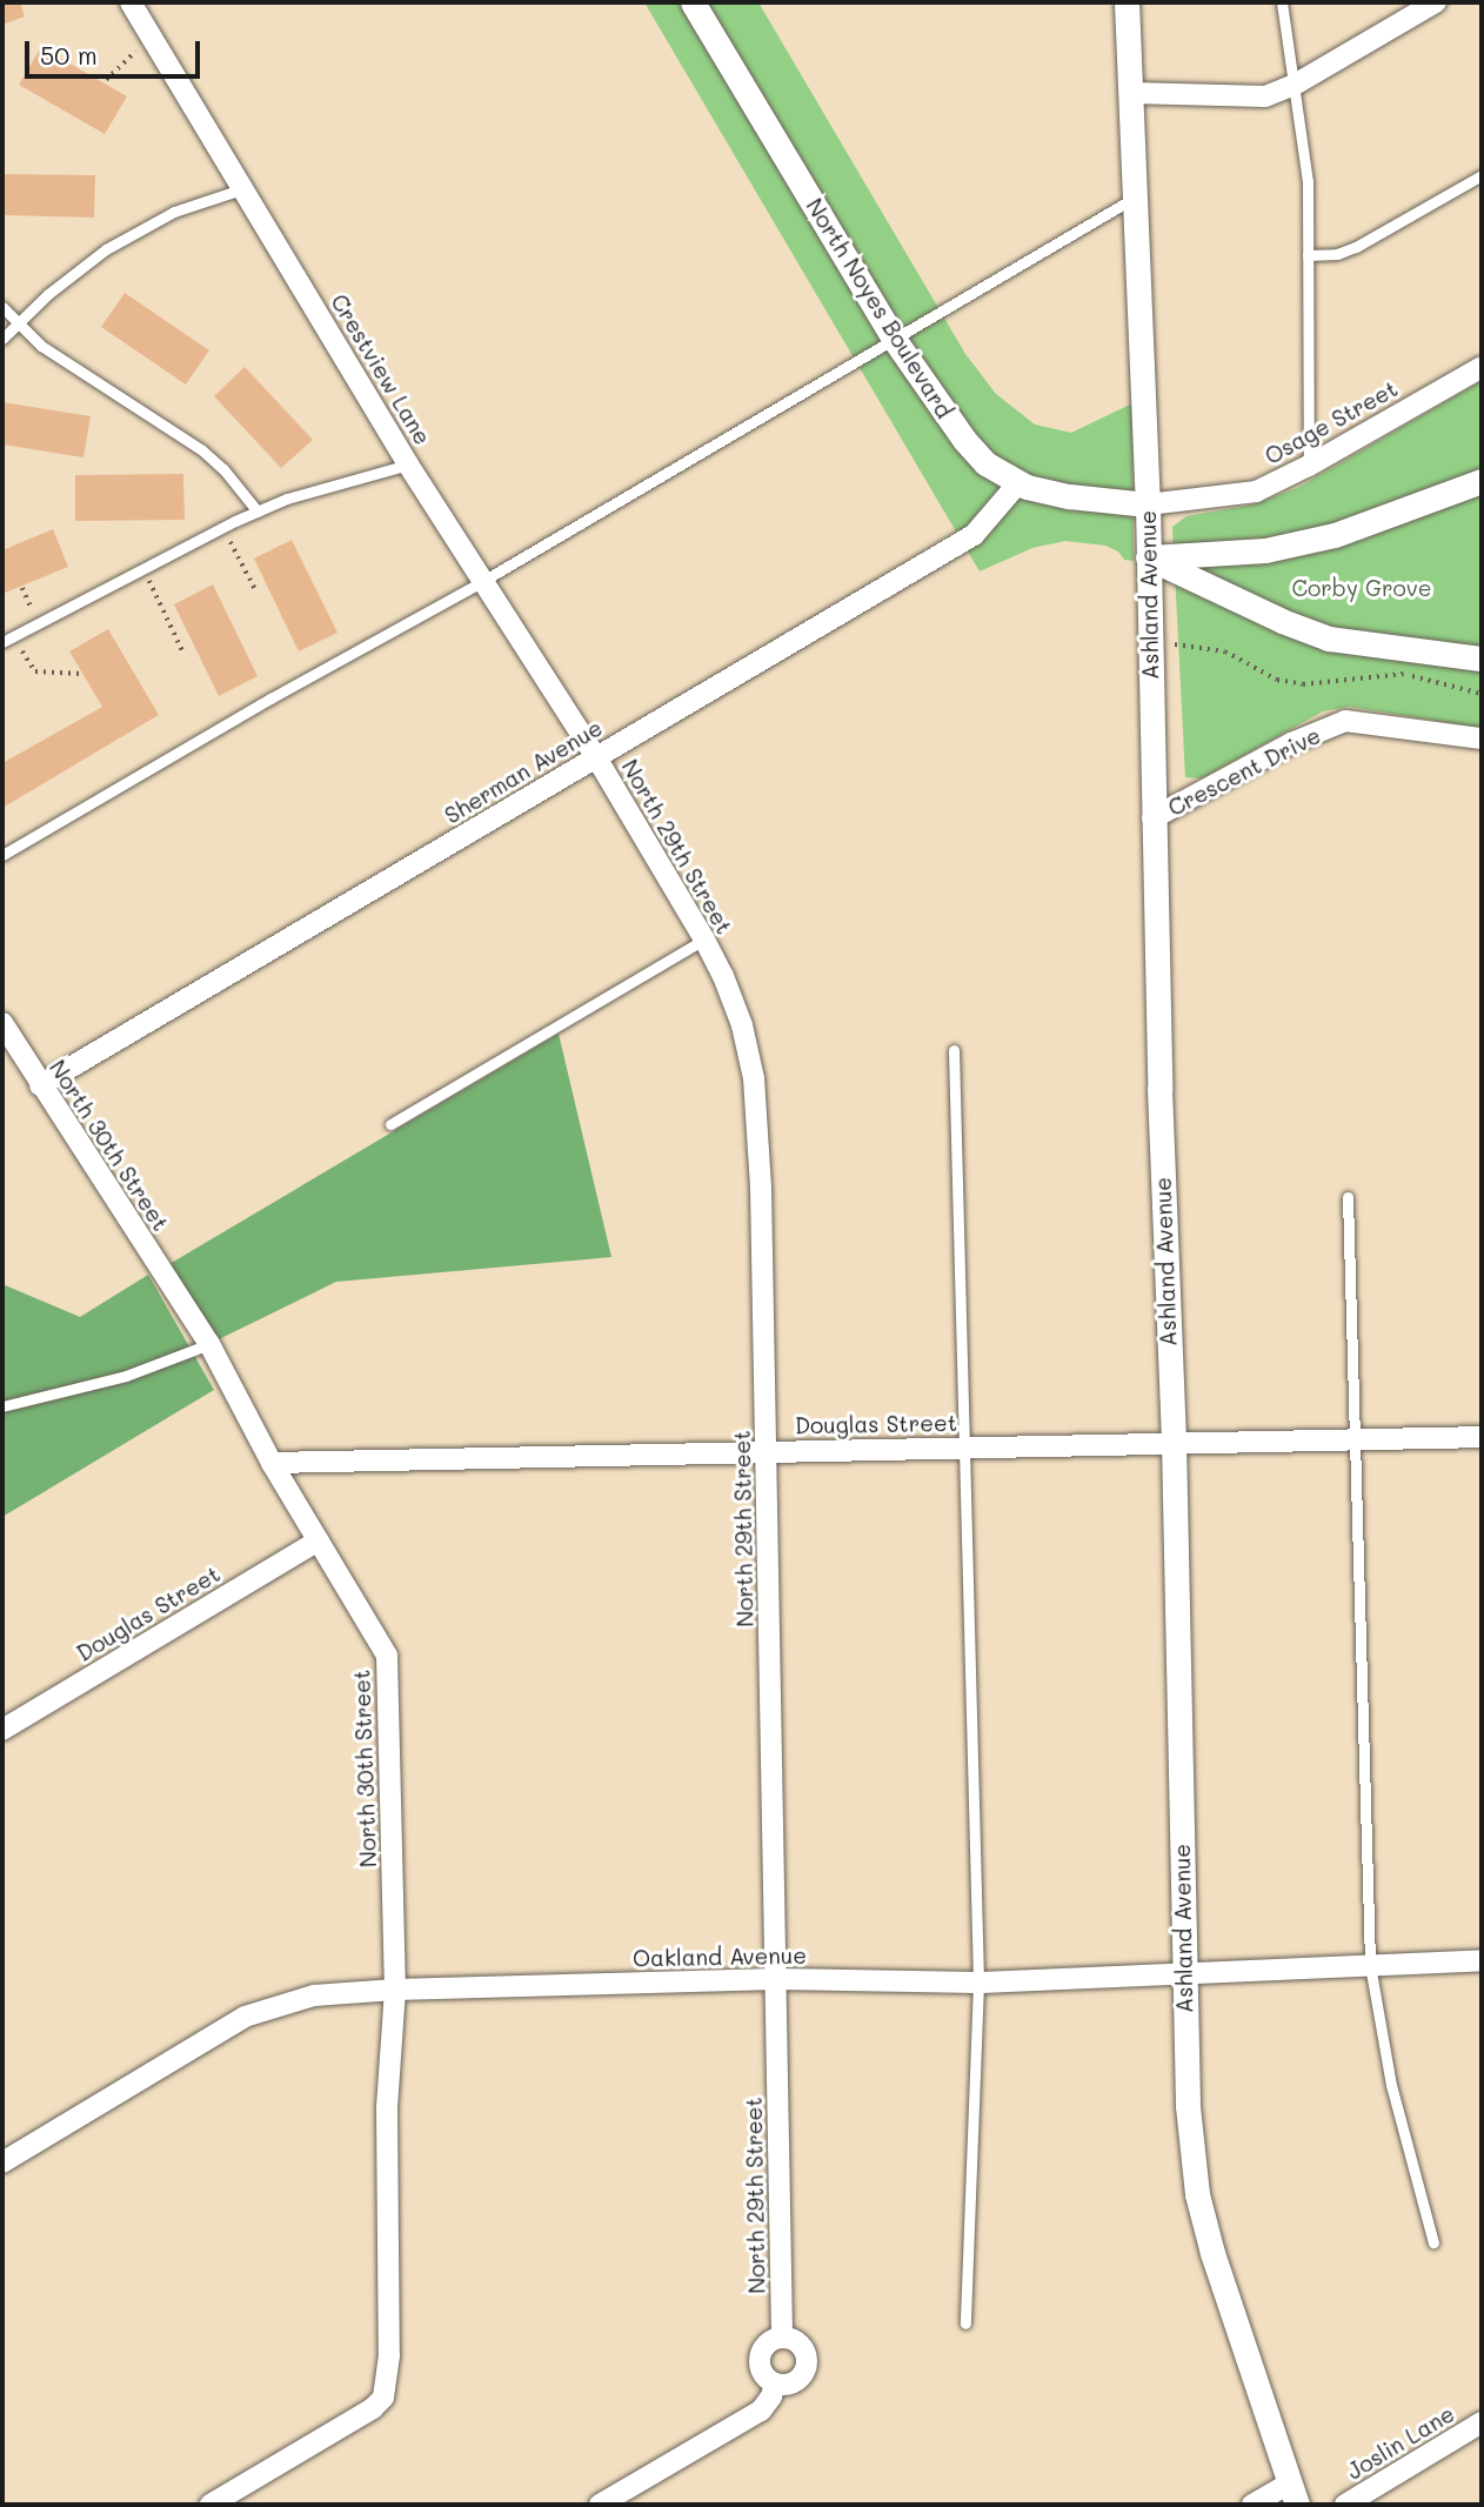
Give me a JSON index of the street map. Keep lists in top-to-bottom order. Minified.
{"streets":{"street":["North Noyes Boulevard","Crestview Lane","Osage Street","Ashland Avenue","Sherman Avenue","Crescent Drive","North 29th Street","North 30th Street","Douglas Street","Oakland Avenue","Joslin Lane"]},"crossings":[["North Noyes Boulevard","Osage Street"],["North Noyes Boulevard","Ashland Avenue"],["North Noyes Boulevard","Sherman Avenue"],["Crestview Lane","Sherman Avenue"],["Crestview Lane","North 29th Street"],["Osage Street","Ashland Avenue"],["Ashland Avenue","Crescent Drive"],["Ashland Avenue","Douglas Street"],["Ashland Avenue","Oakland Avenue"],["Sherman Avenue","North 29th Street"],["Sherman Avenue","North 30th Street"],["North 29th Street","Douglas Street"],["North 29th Street","Oakland Avenue"],["North 30th Street","Douglas Street"],["North 30th Street","Oakland Avenue"]],"parks":["Corby Grove"],"scale_bar":"50 m"}
